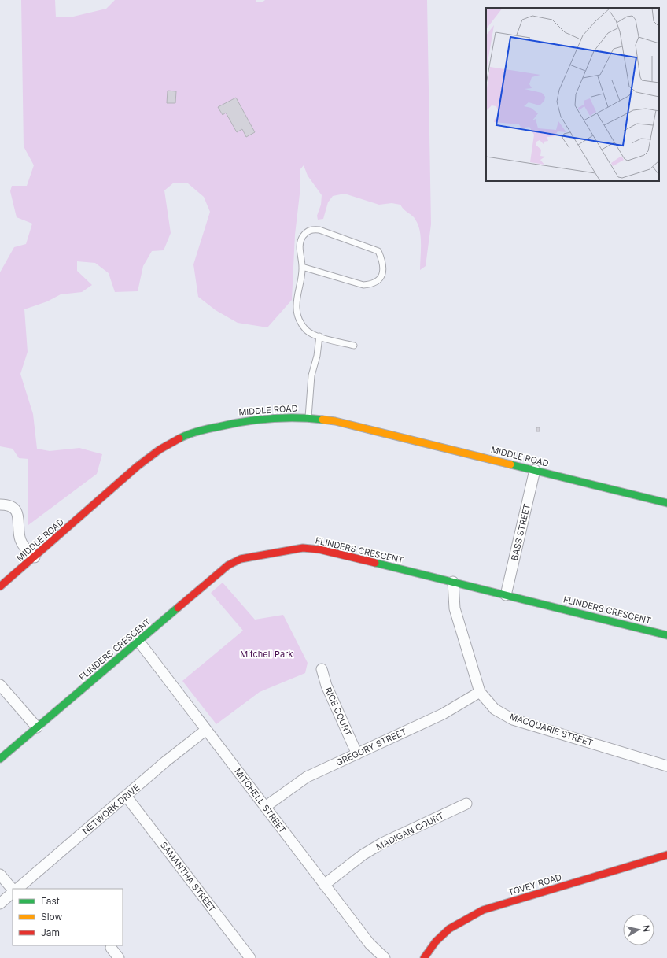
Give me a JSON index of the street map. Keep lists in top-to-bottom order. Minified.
{"streets":{"street":["MIDDLE ROAD","BASS STREET","FLINDERS CRESCENT","RICE COURT","MACQUARIE STREET","GREGORY STREET","MITCHELL STREET","NETWORK DRIVE","MADIGAN COURT","SAMANTHA STREET","TOVEY ROAD"]},"crossings":[["MIDDLE ROAD","BASS STREET"],["BASS STREET","FLINDERS CRESCENT"],["FLINDERS CRESCENT","MACQUARIE STREET"],["FLINDERS CRESCENT","MITCHELL STREET"],["RICE COURT","GREGORY STREET"],["MACQUARIE STREET","GREGORY STREET"],["GREGORY STREET","MITCHELL STREET"],["MITCHELL STREET","NETWORK DRIVE"],["MITCHELL STREET","MADIGAN COURT"],["NETWORK DRIVE","SAMANTHA STREET"]],"parks":["Mitchell Park"],"legend":["Fast","Slow","Jam"],"north":"right"}
